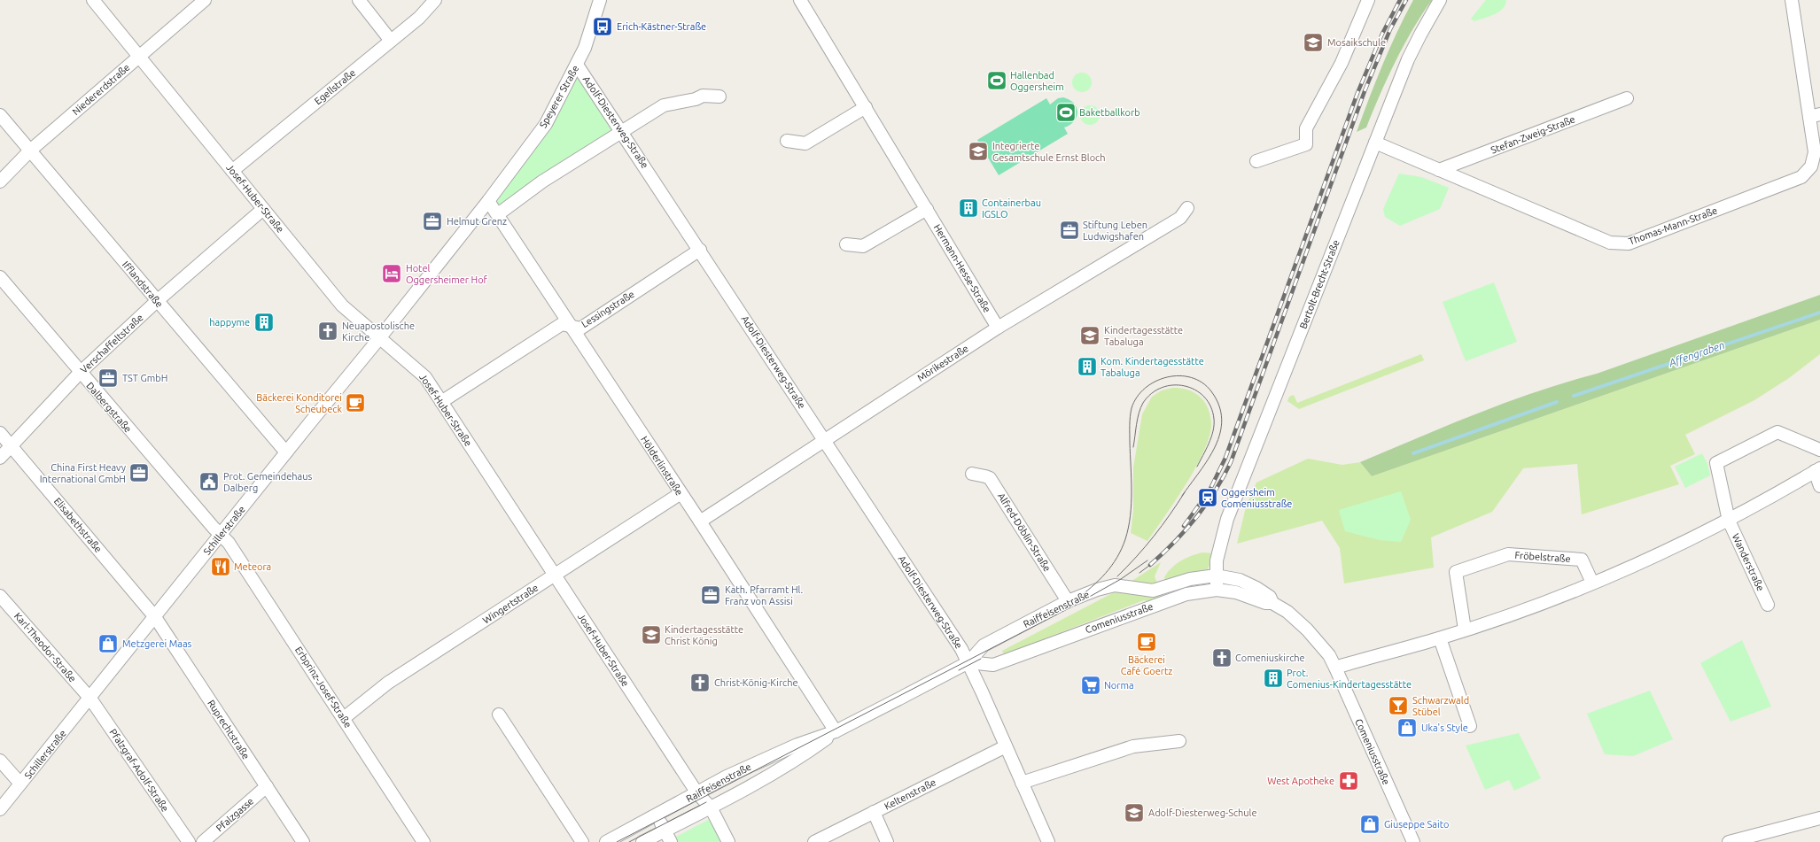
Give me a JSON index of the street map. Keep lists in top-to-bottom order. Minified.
{"streets":{"street":["Egellstraße","Niedererdstraße","Speyerer Straße","Adolf-Diesterweg-Straße","Stefan-Zweig-Straße","Josef-Huber-Straße","Thomas-Mann-Straße","Hermann-Hesse-Straße","Ifflandstraße","Bertolt-Brecht-Straße","Lessingstraße","Verschaffeltstraße","Mörikestraße","Dalbergstraße","Hölderlinstraße","Elisabethstraße","Schillerstraße","Alfred-Döblin-Straße","Fröbelstraße","Wanderstraße","Wingertstraße","Raiffeisenstraße","Comeniusstraße","Karl-Theodor-Straße","Erbprinz-Josef-Straße","Ruprechtstraße","Pfalzgraf-Adolf-Straße","Keltenstraße","Pfalzgasse"]},"crossings":[["Egellstraße","Josef-Huber-Straße"],["Niedererdstraße","Josef-Huber-Straße"],["Niedererdstraße","Ifflandstraße"],["Speyerer Straße","Adolf-Diesterweg-Straße"],["Speyerer Straße","Hölderlinstraße"],["Speyerer Straße","Schillerstraße"],["Adolf-Diesterweg-Straße","Lessingstraße"],["Adolf-Diesterweg-Straße","Mörikestraße"],["Adolf-Diesterweg-Straße","Raiffeisenstraße"],["Adolf-Diesterweg-Straße","Comeniusstraße"],["Adolf-Diesterweg-Straße","Keltenstraße"],["Stefan-Zweig-Straße","Thomas-Mann-Straße"],["Josef-Huber-Straße","Lessingstraße"],["Josef-Huber-Straße","Verschaffeltstraße"],["Josef-Huber-Straße","Schillerstraße"],["Josef-Huber-Straße","Wingertstraße"],["Josef-Huber-Straße","Raiffeisenstraße"],["Thomas-Mann-Straße","Bertolt-Brecht-Straße"],["Hermann-Hesse-Straße","Mörikestraße"],["Ifflandstraße","Verschaffeltstraße"],["Ifflandstraße","Schillerstraße"],["Bertolt-Brecht-Straße","Raiffeisenstraße"],["Bertolt-Brecht-Straße","Comeniusstraße"],["Lessingstraße","Hölderlinstraße"],["Verschaffeltstraße","Dalbergstraße"],["Verschaffeltstraße","Elisabethstraße"],["Mörikestraße","Hölderlinstraße"],["Dalbergstraße","Schillerstraße"],["Dalbergstraße","Erbprinz-Josef-Straße"],["Hölderlinstraße","Schillerstraße"],["Hölderlinstraße","Wingertstraße"],["Hölderlinstraße","Raiffeisenstraße"],["Elisabethstraße","Schillerstraße"],["Elisabethstraße","Ruprechtstraße"],["Schillerstraße","Karl-Theodor-Straße"],["Schillerstraße","Erbprinz-Josef-Straße"],["Schillerstraße","Ruprechtstraße"],["Schillerstraße","Pfalzgraf-Adolf-Straße"],["Alfred-Döblin-Straße","Raiffeisenstraße"],["Wingertstraße","Erbprinz-Josef-Straße"],["Raiffeisenstraße","Comeniusstraße"],["Karl-Theodor-Straße","Pfalzgraf-Adolf-Straße"],["Ruprechtstraße","Pfalzgasse"]],"water":["Affengraben"],"places":{"bus stop":["Erich-Kästner-Straße"],"school or university":["Mosaikschule","Integrierte Gesamtschule Ernst Bloch","Kindertagesstätte Tabaluga","Kindertagesstätte Christ König","Adolf-Diesterweg-Schule"],"sports":["Hallenbad Oggersheim","Baketballkorb"],"building":["Containerbau IGSLO","happyme","Kom. Kindertagesstätte Tabaluga","Prot. Comenius-Kindertagesstätte"],"office":["Helmut Grenz","Stiftung Leben Ludwigshafen","TST GmbH","China First Heavy International GmbH","Kath. Pfarramt Hl. Franz von Assisi"],"hotel":["Hotel Oggersheimer Hof"],"church":["Neuapostolische Kirche","Comeniuskirche","Christ-König-Kirche"],"cafe":["Bäckerei Konditorei Scheubeck","Bäckerei Café Goertz"],"public building":["Prot. Gemeindehaus Dalberg"],"station":["Oggersheim Comeniusstraße"],"restaurant":["Meteora"],"shop":["Metzgerei Maas","Uka's Style","Giuseppe Saito"],"supermarket":["Norma"],"bar":["Schwarzwald Stübel"],"pharmacy":["West Apotheke"]}}
